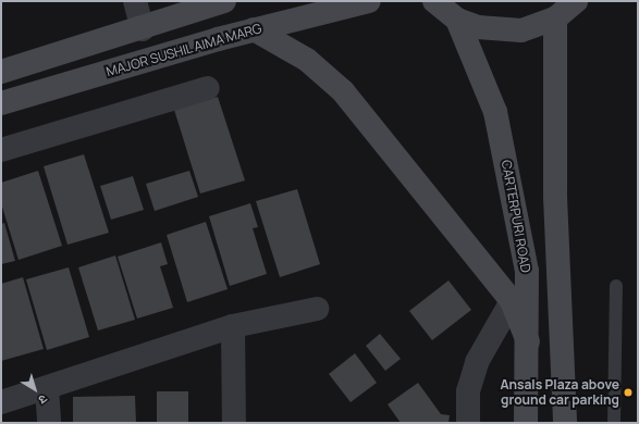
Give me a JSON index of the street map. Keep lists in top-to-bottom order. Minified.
{"streets":{"main road":["MAJOR SUSHIL AIMA MARG","CARTERPURI ROAD"]},"places":["Ansals Plaza above ground car parking"],"north":"bottom right"}
